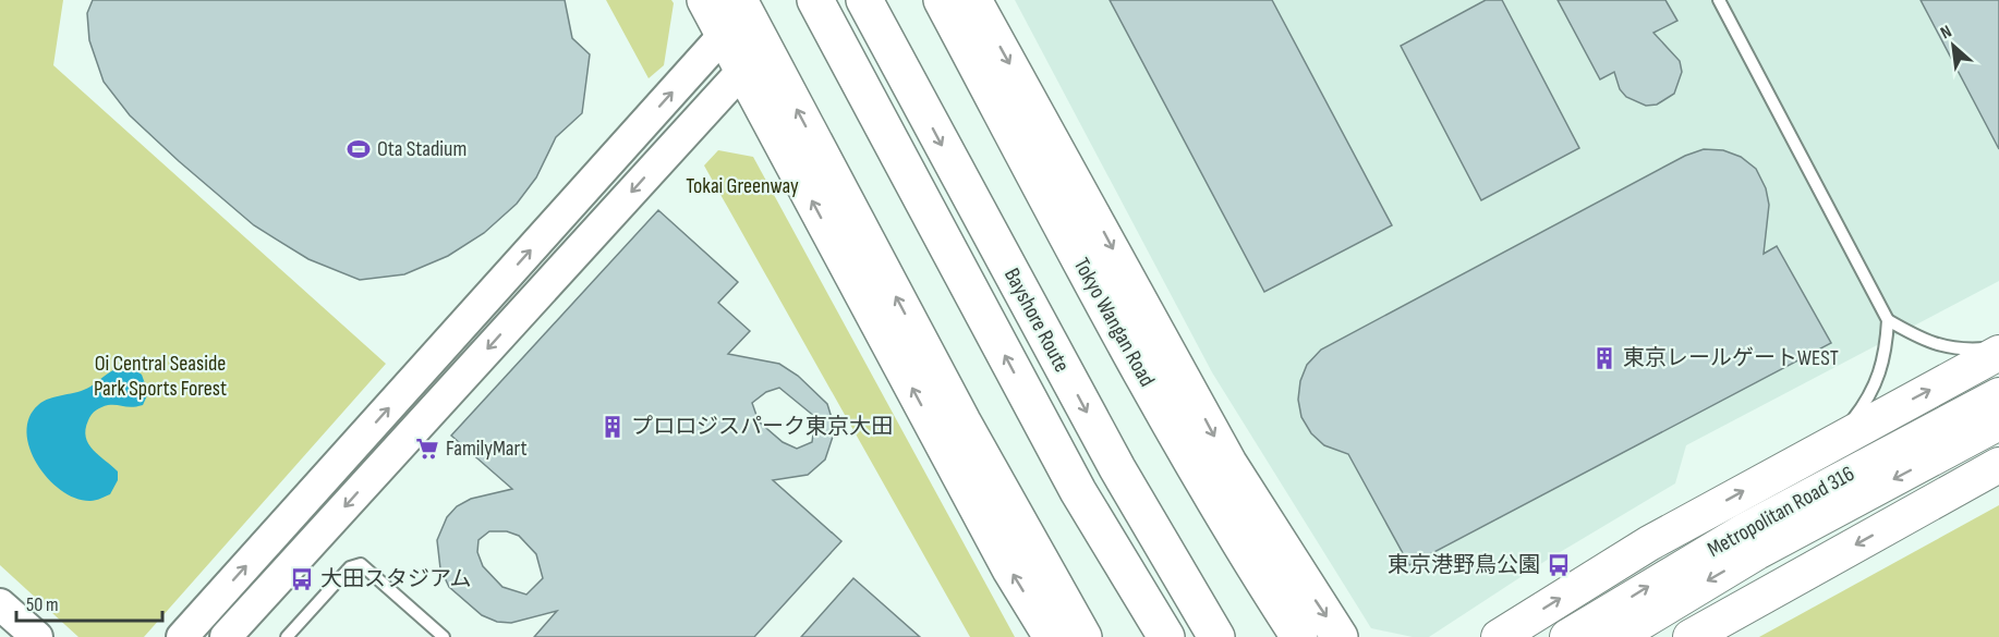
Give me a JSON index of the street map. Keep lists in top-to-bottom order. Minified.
{"streets":{"highway":["Bayshore Route","Tokyo Wangan Road"],"main road":["Metropolitan Road 316"]},"parks":["Tokai Greenway","Oi Central Seaside Park Sports Forest"],"places":{"sports":["Ota Stadium"],"building":["東京レールゲートWEST","プロロジスパーク東京大田"],"supermarket":["FamilyMart"],"bus stop":["東京港野鳥公園","大田スタジアム"]},"scale_bar":"50 m","north":"top left"}
